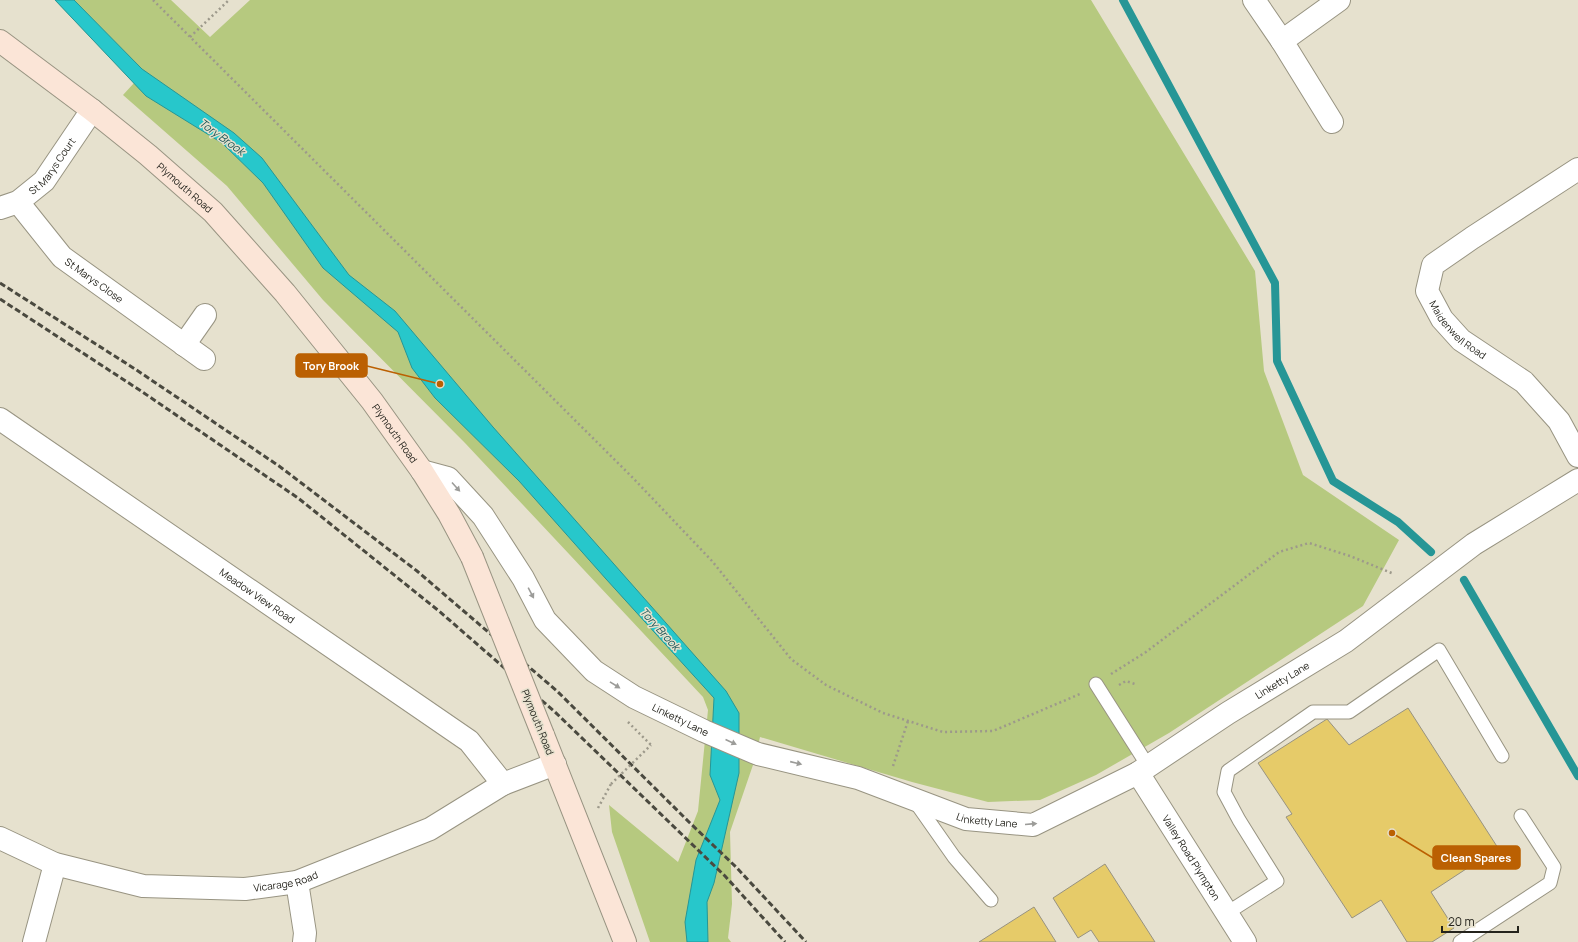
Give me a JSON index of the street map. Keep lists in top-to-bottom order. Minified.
{"streets":{"main road":["Plymouth Road"],"street":["St Marys Court","St Marys Close","Maidenwell Road","Meadow View Road","Linketty Lane","Valley Road Plympton","Vicarage Road"]},"crossings":[["St Marys Court","Plymouth Road"],["St Marys Court","St Marys Close"],["Plymouth Road","Linketty Lane"],["Plymouth Road","Vicarage Road"],["Meadow View Road","Vicarage Road"],["Linketty Lane","Valley Road Plympton"]],"one_way":["Linketty Lane"],"water":["Tory Brook"],"places":["Tory Brook","Clean Spares"],"scale_bar":"20 m"}
